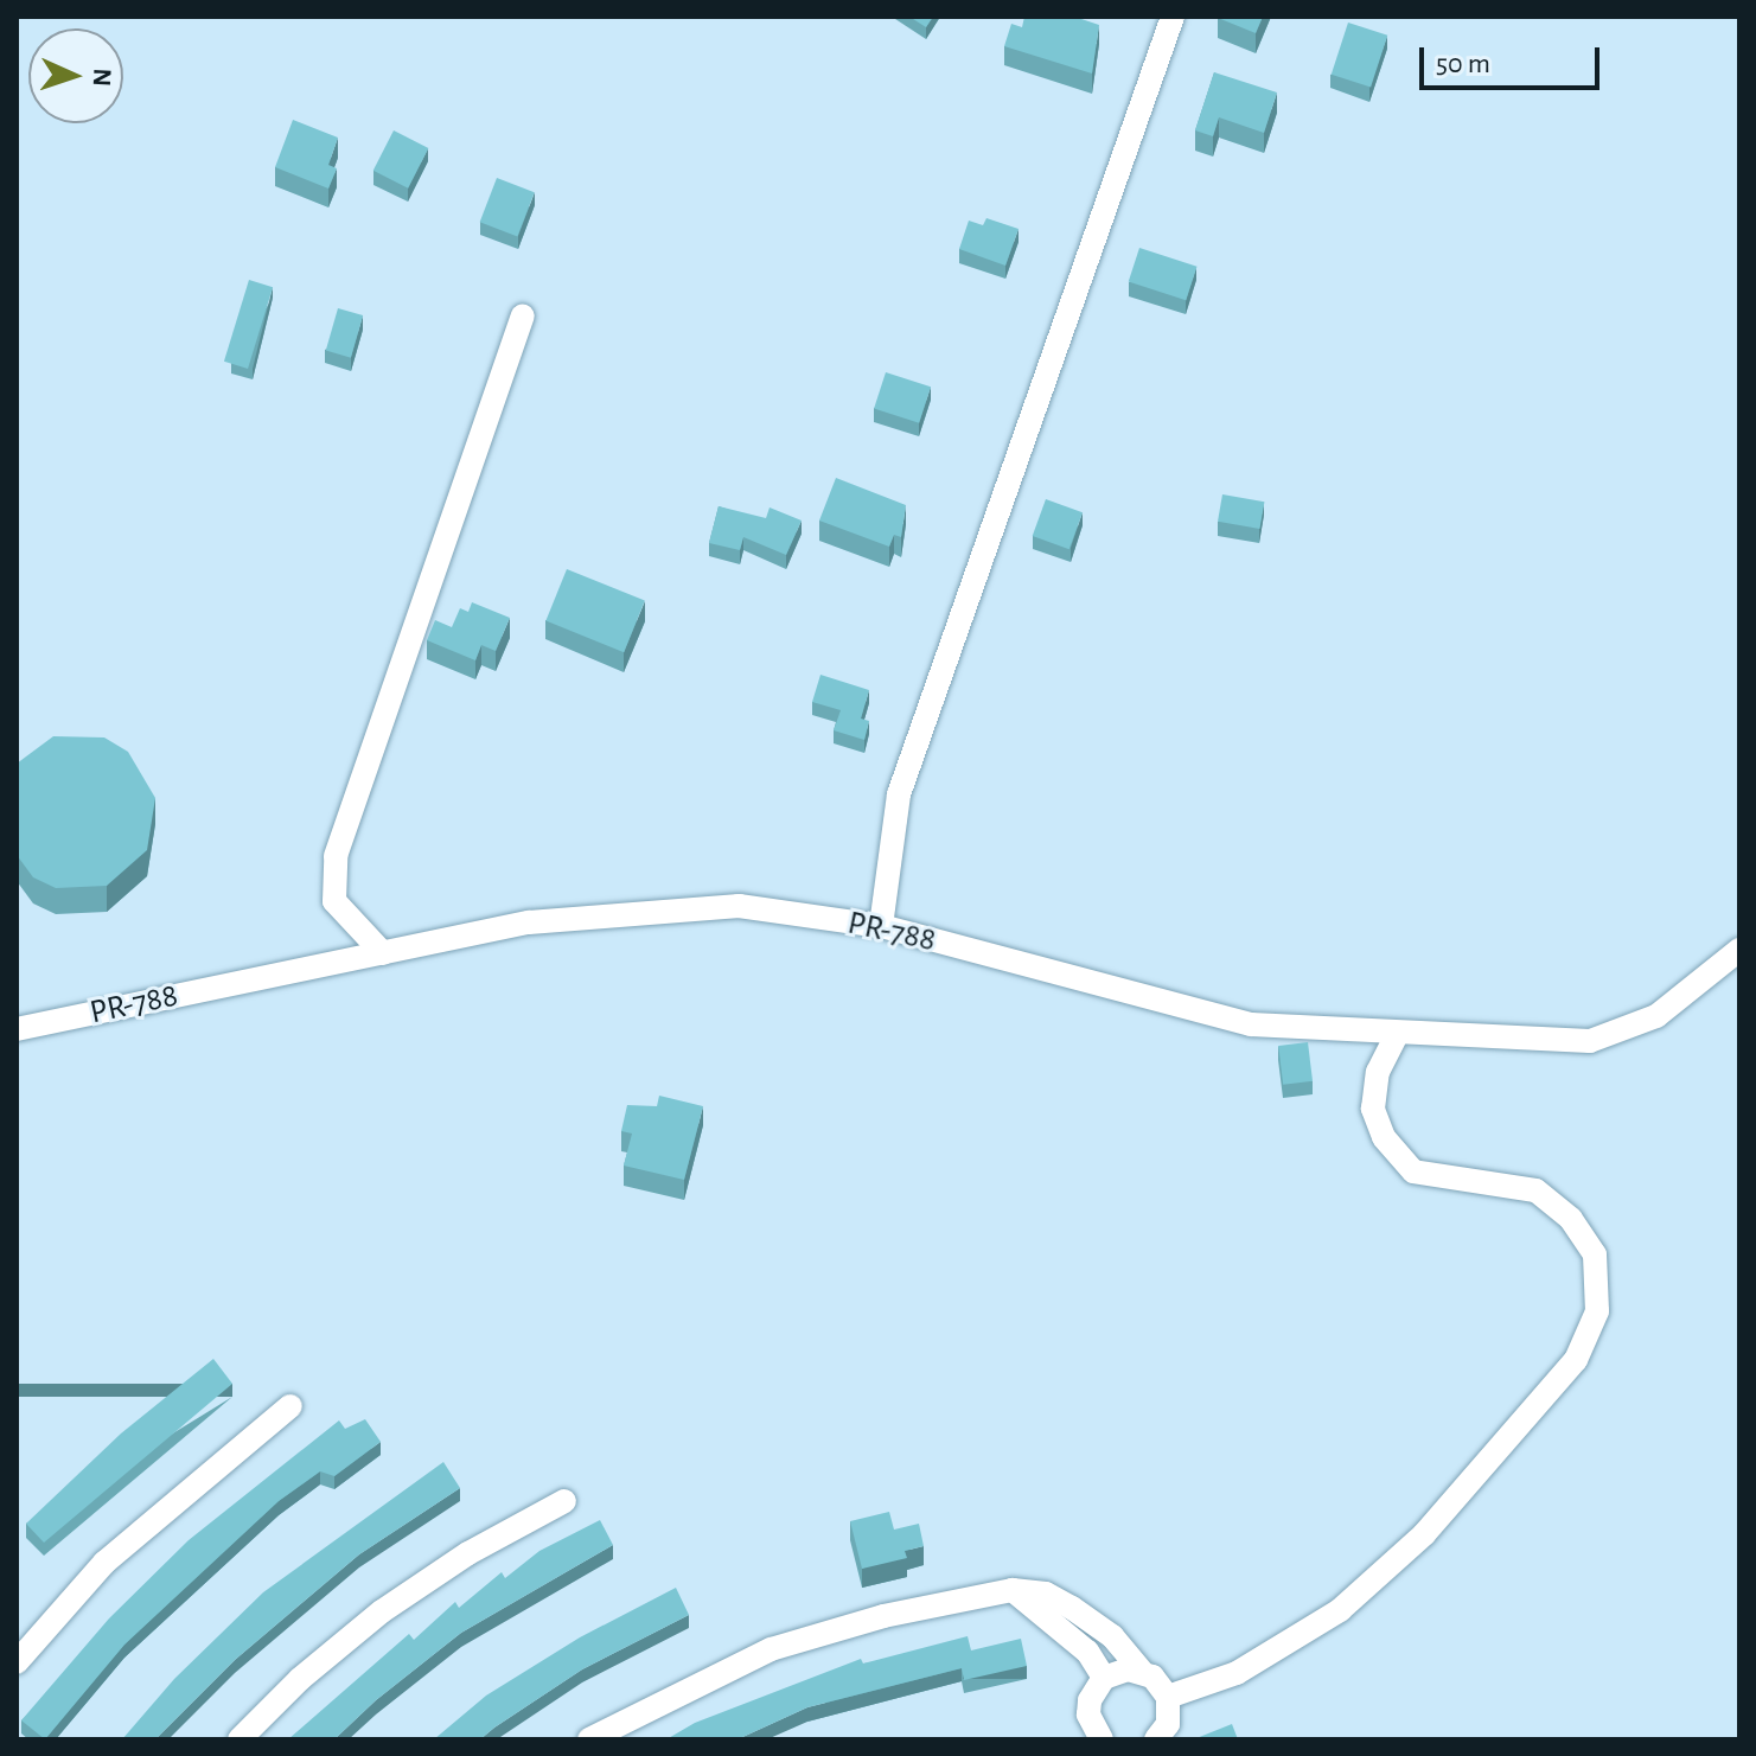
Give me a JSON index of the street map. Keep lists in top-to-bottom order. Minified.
{"streets":{"street":["PR-788"]},"scale_bar":"50 m","north":"right"}
